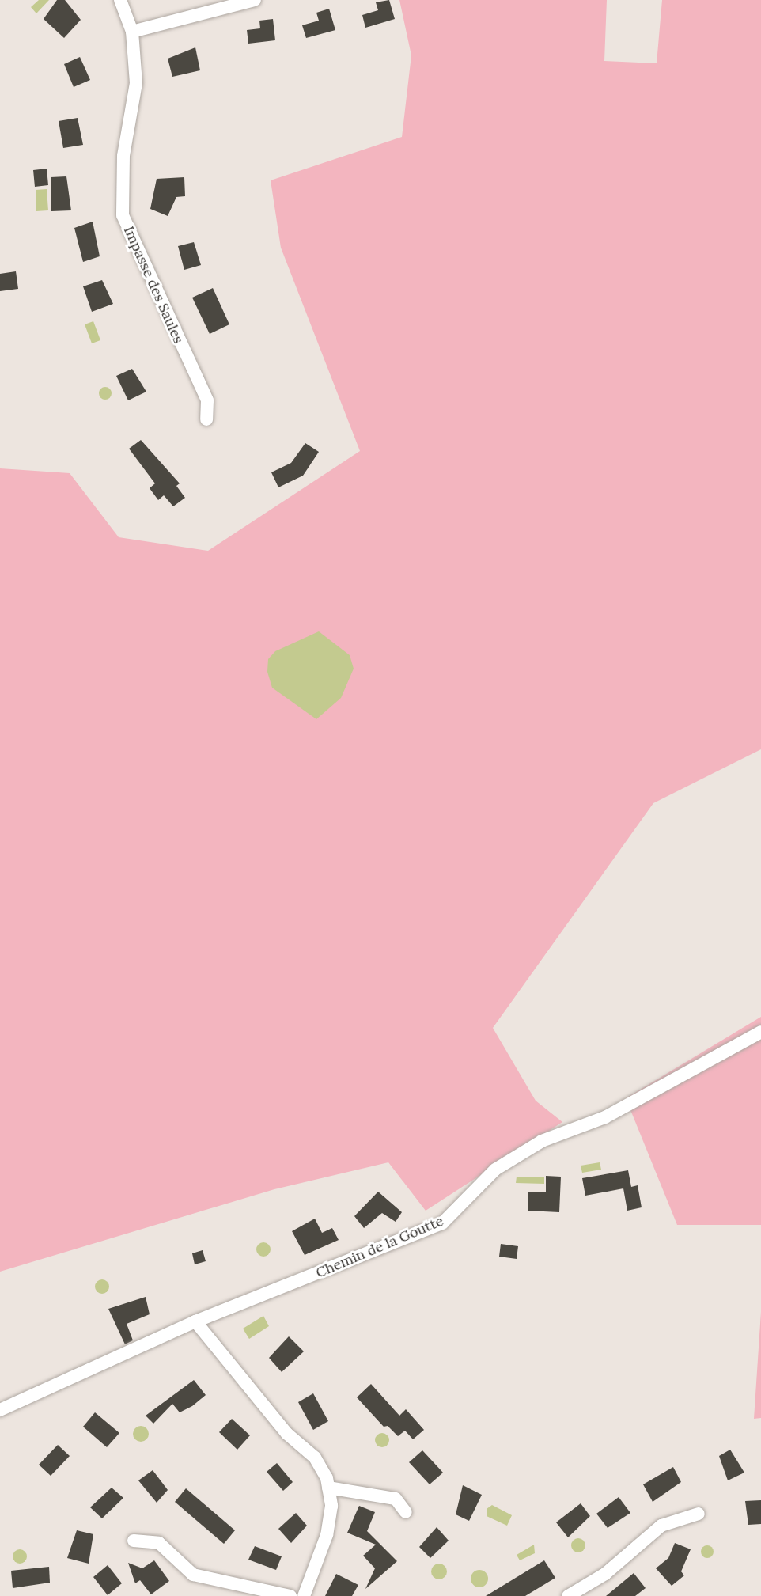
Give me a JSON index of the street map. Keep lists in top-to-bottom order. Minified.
{"streets":{"street":["Impasse des Saules","Chemin de la Goutte"]}}
